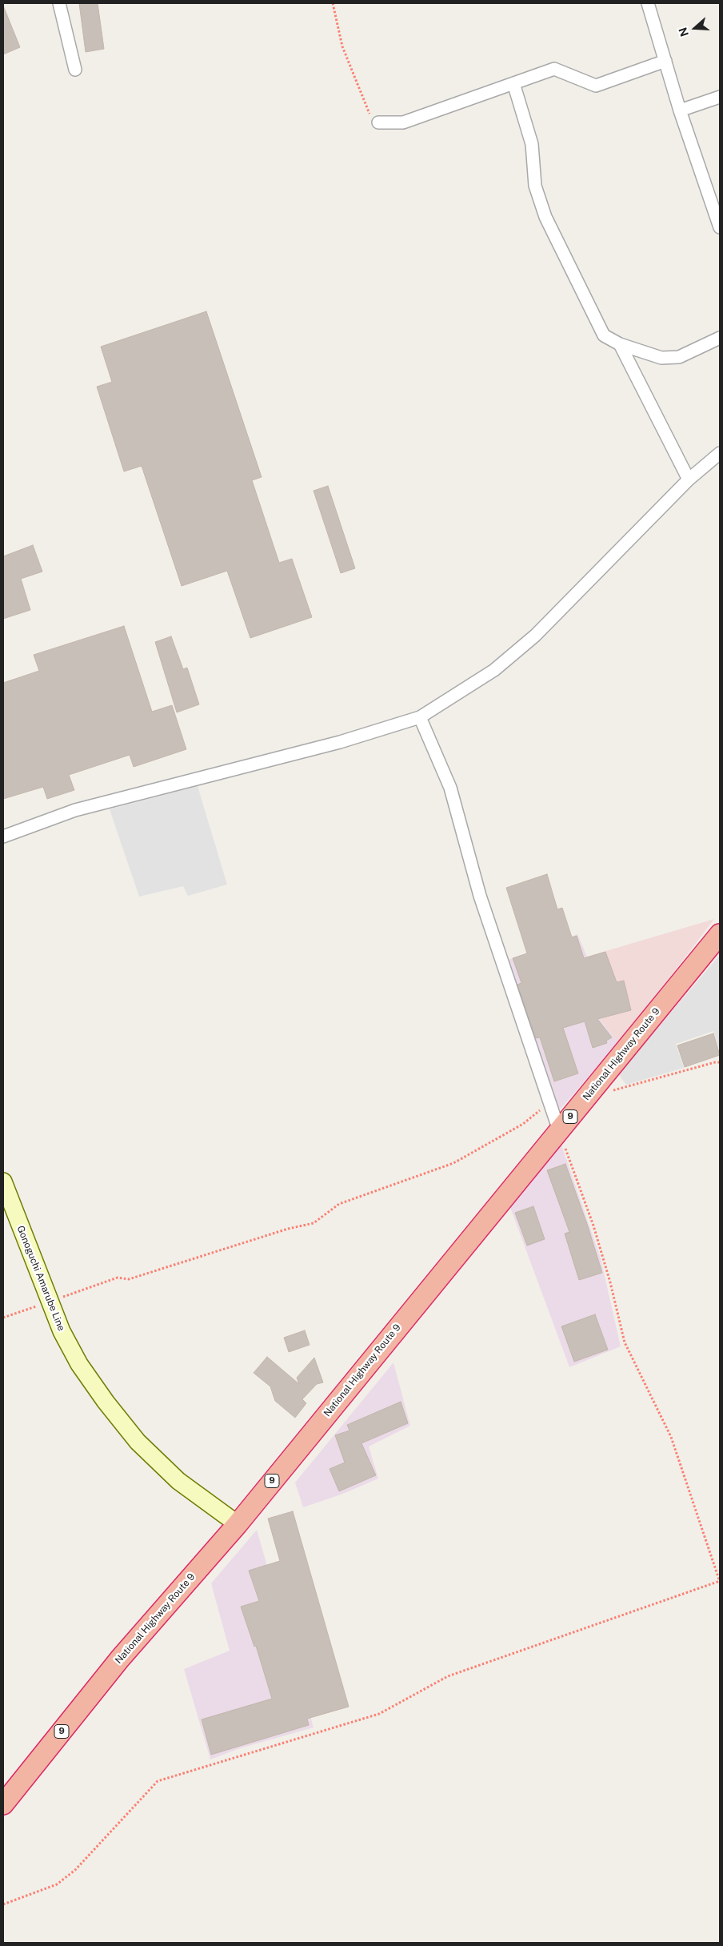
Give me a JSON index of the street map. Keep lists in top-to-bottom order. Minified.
{"streets":{"highway":["National Highway Route 9","9"],"main road":["Gonoguchi Amarube Line"]},"crossings":[["National Highway Route 9","Gonoguchi Amarube Line"]],"north":"left"}
